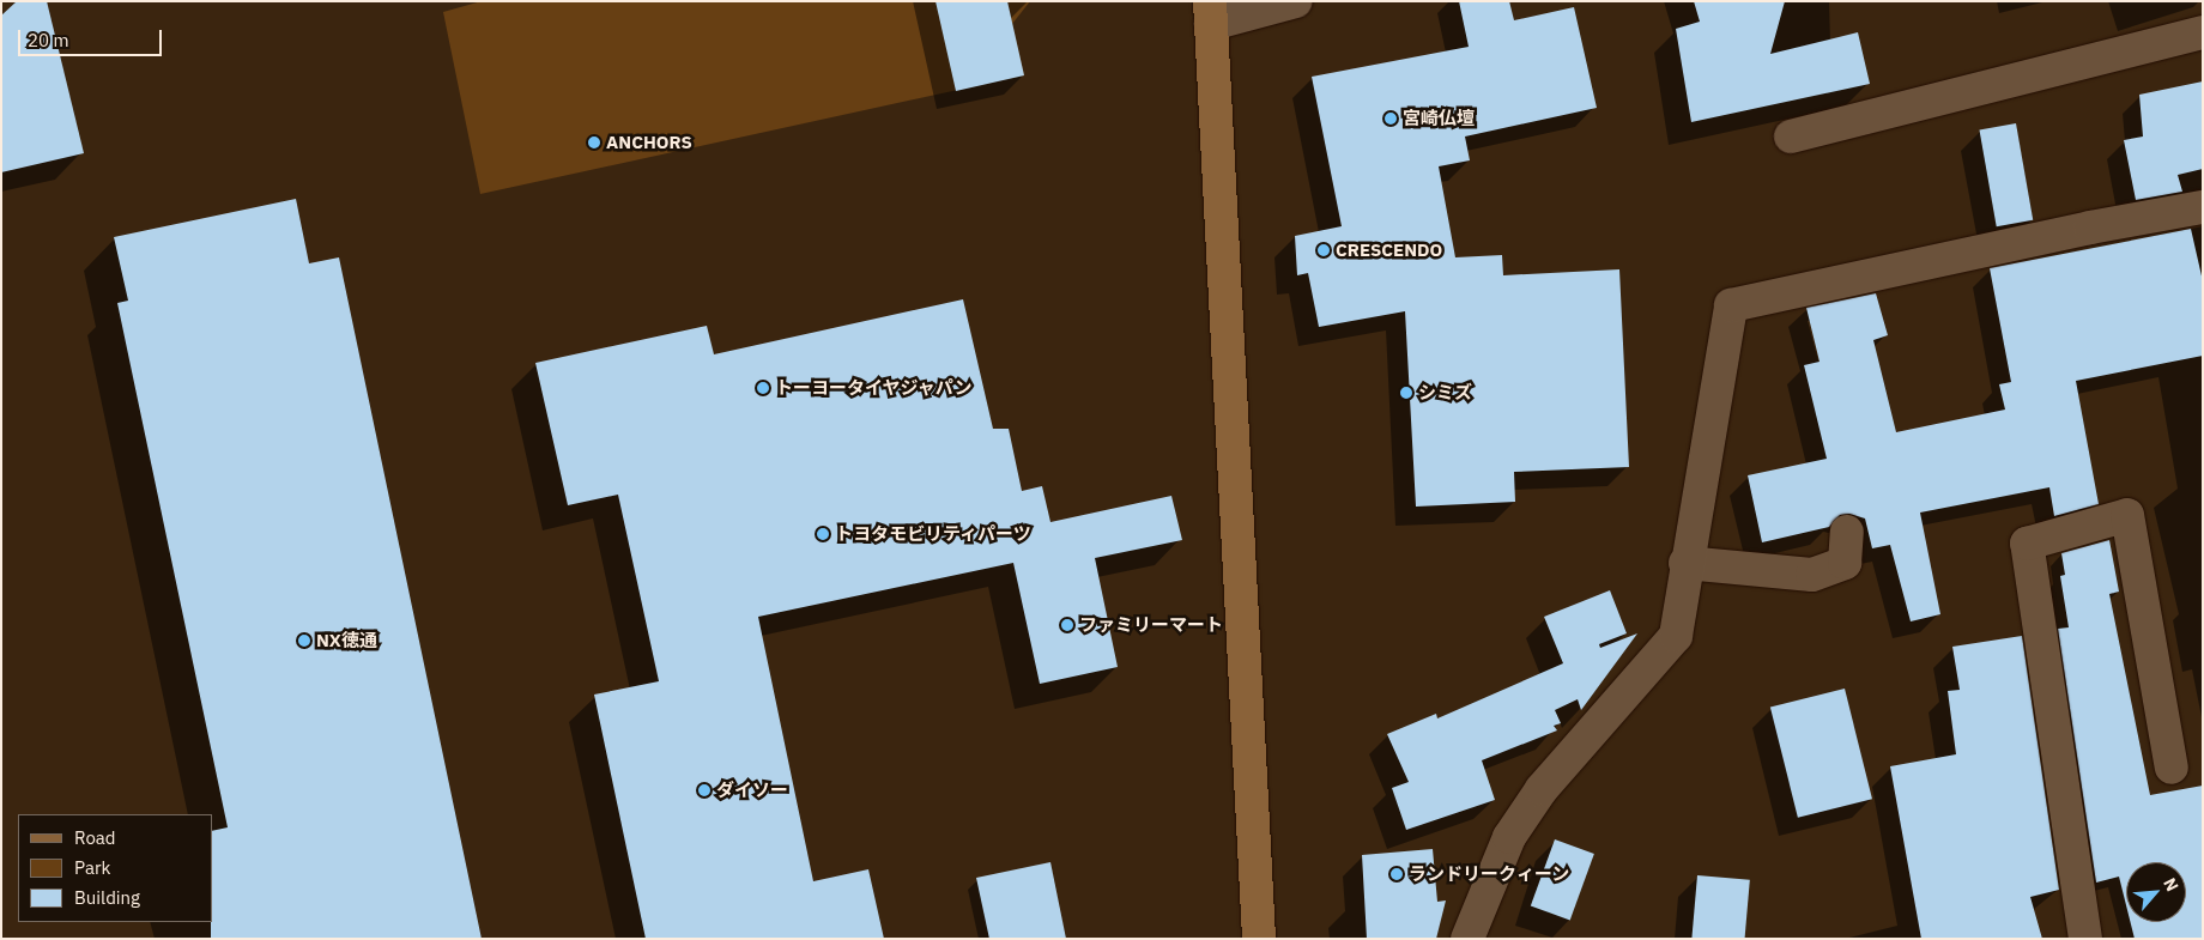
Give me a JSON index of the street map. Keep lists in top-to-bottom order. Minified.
{"places":["宮崎仏壇","ANCHORS","CRESCENDO","トーヨータイヤジャパン","シミズ","トヨタモビリティパーツ","ファミリーマート","NX徳通","ダイソー","ランドリークィーン"],"legend":["Road","Park","Building"],"scale_bar":"20 m","north":"top right"}
